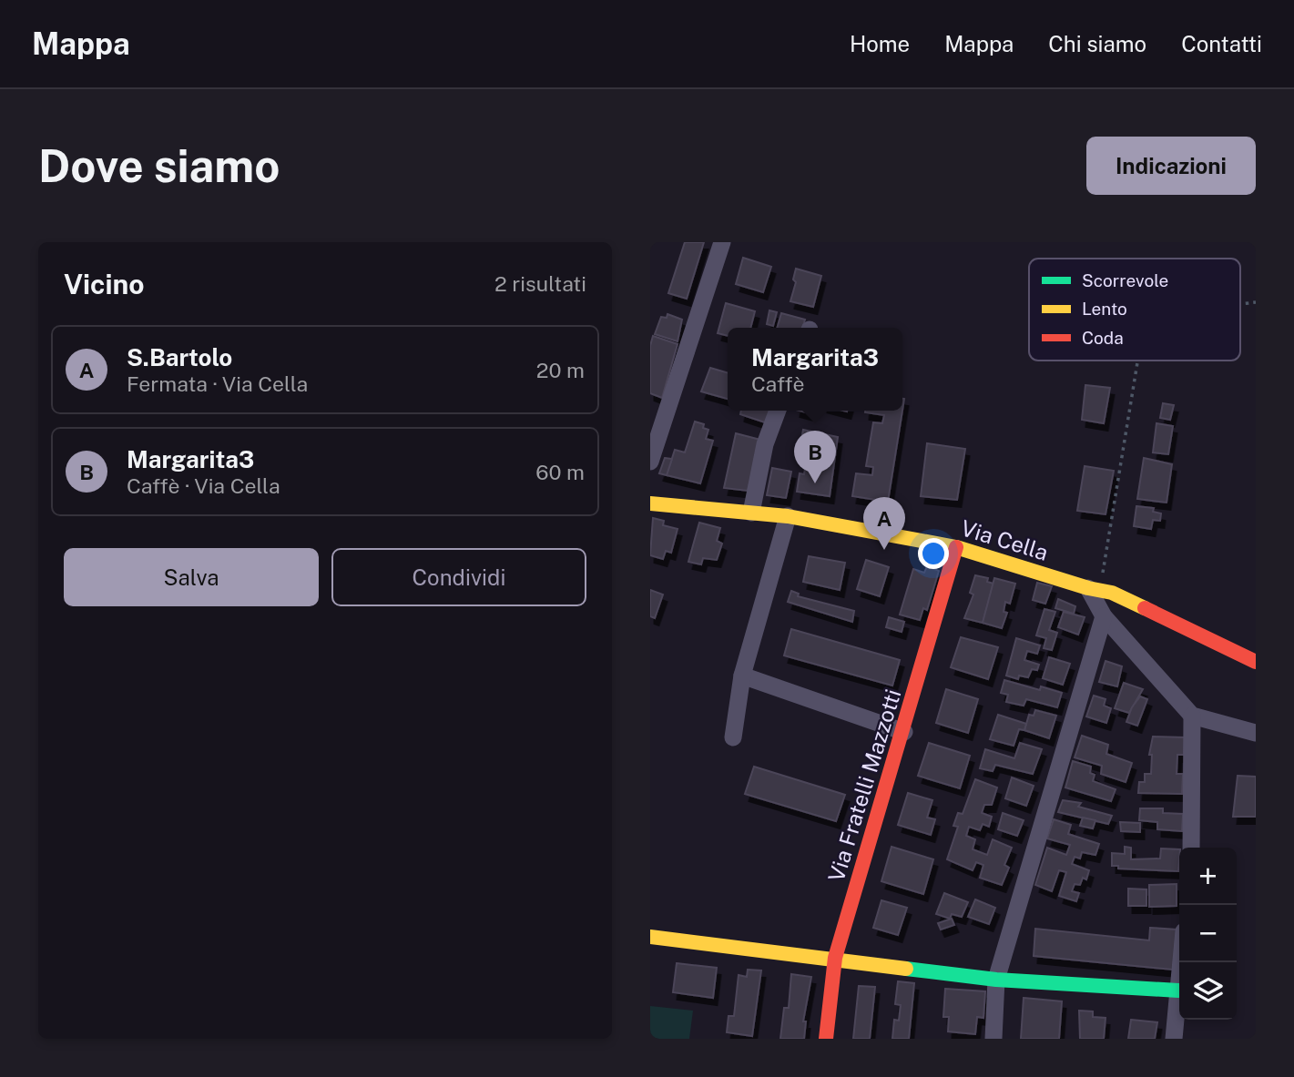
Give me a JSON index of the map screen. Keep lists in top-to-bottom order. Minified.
{"streets":{"street":["Via Cella","Via Fratelli Mazzotti"]},"crossings":[["Via Cella","Via Fratelli Mazzotti"]],"legend":["Scorrevole","Lento","Coda"],"page":{"header":"Mappa","nav":["Home","Mappa","Chi siamo","Contatti"],"buttons":["Indicazioni",["Salva","Condividi"]],"title":"Dove siamo","heading":["Vicino","2 risultati"],"list":[{"mark":"A","name":"S.Bartolo","note":"Fermata · Via Cella","value":"20 m"},{"mark":"B","name":"Margarita3","note":"Caffè · Via Cella","value":"60 m"}],"popup":["Margarita3","Caffè"],"pins":["B","A"],"map_buttons":["+","−"]}}
